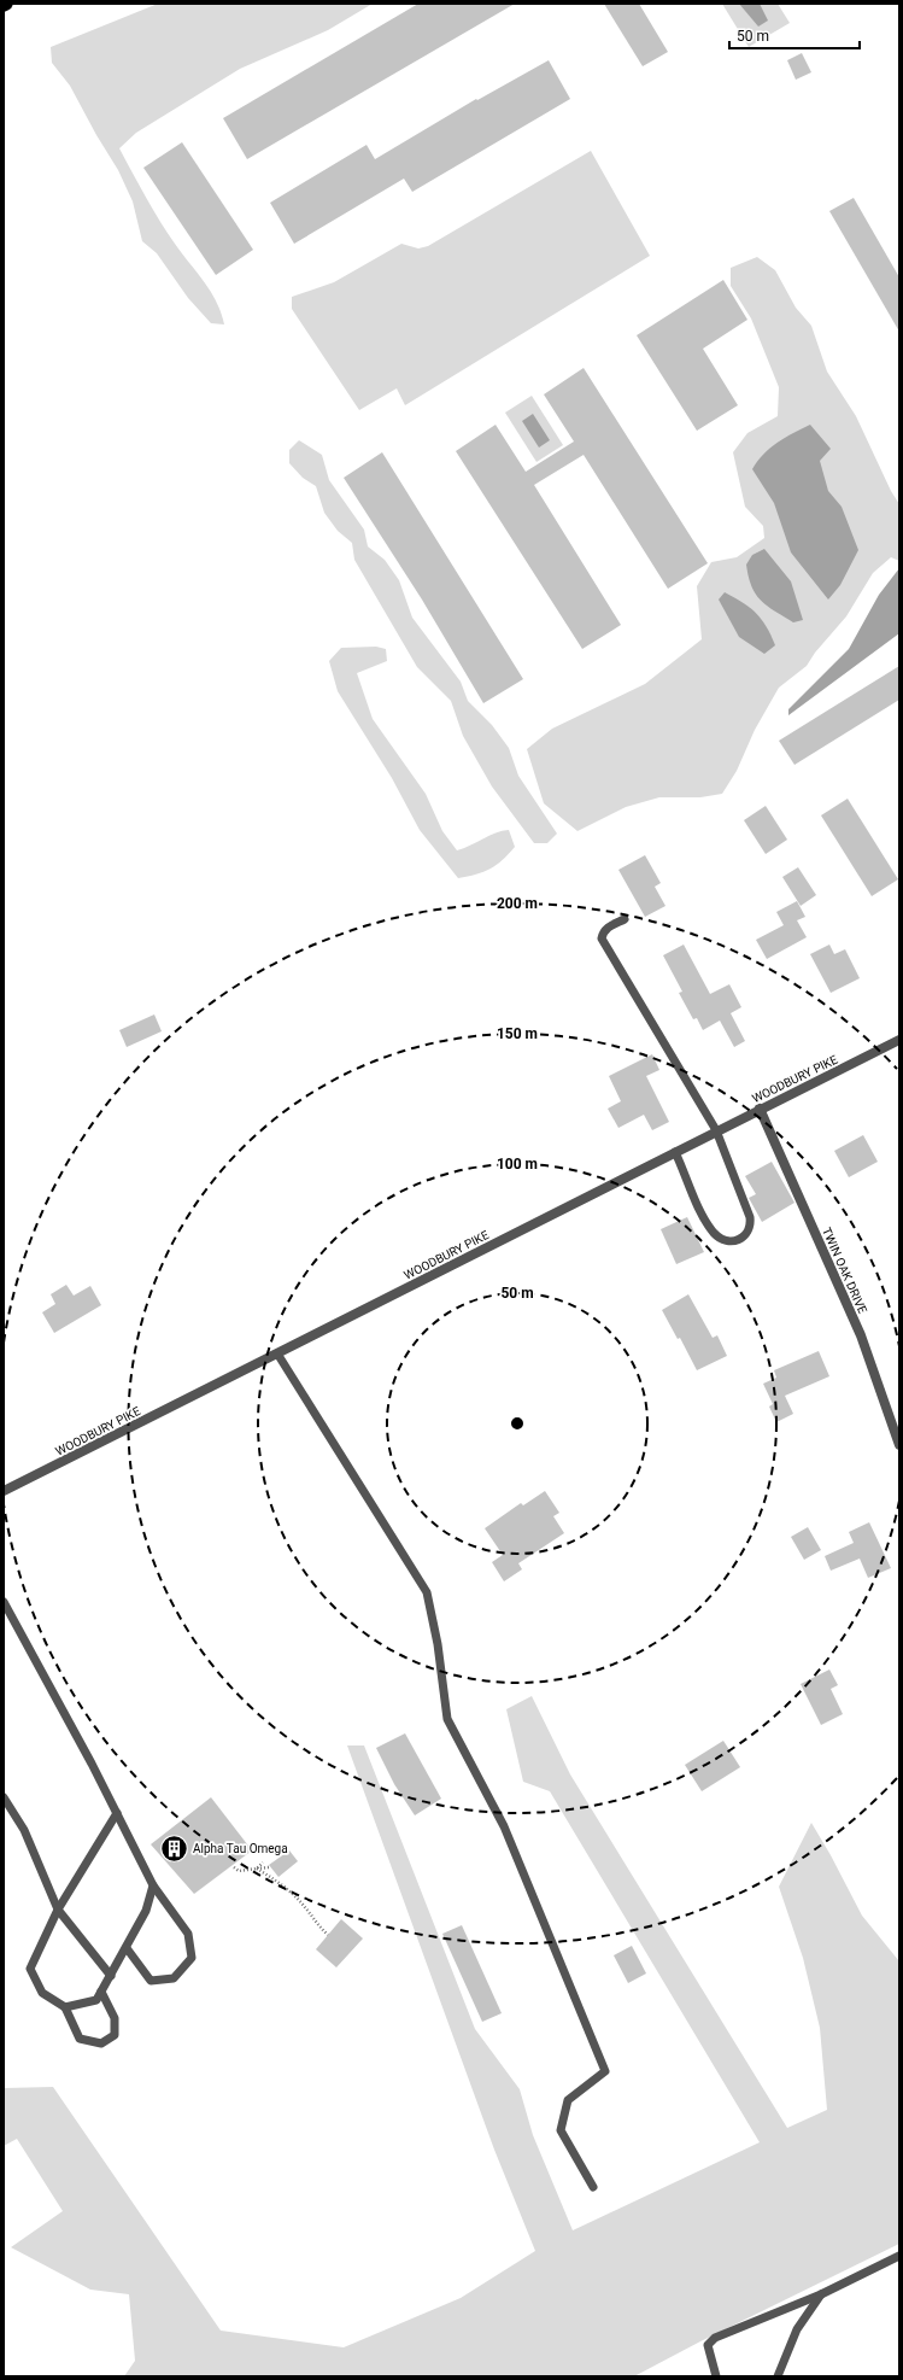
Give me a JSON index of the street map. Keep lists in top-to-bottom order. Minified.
{"streets":{"street":["WOODBURY PIKE","TWIN OAK DRIVE"]},"crossings":[["WOODBURY PIKE","TWIN OAK DRIVE"]],"places":{"building":["Alpha Tau Omega"]},"scale_bar":"50 m","rings":["200 m","150 m","100 m","50 m"]}
